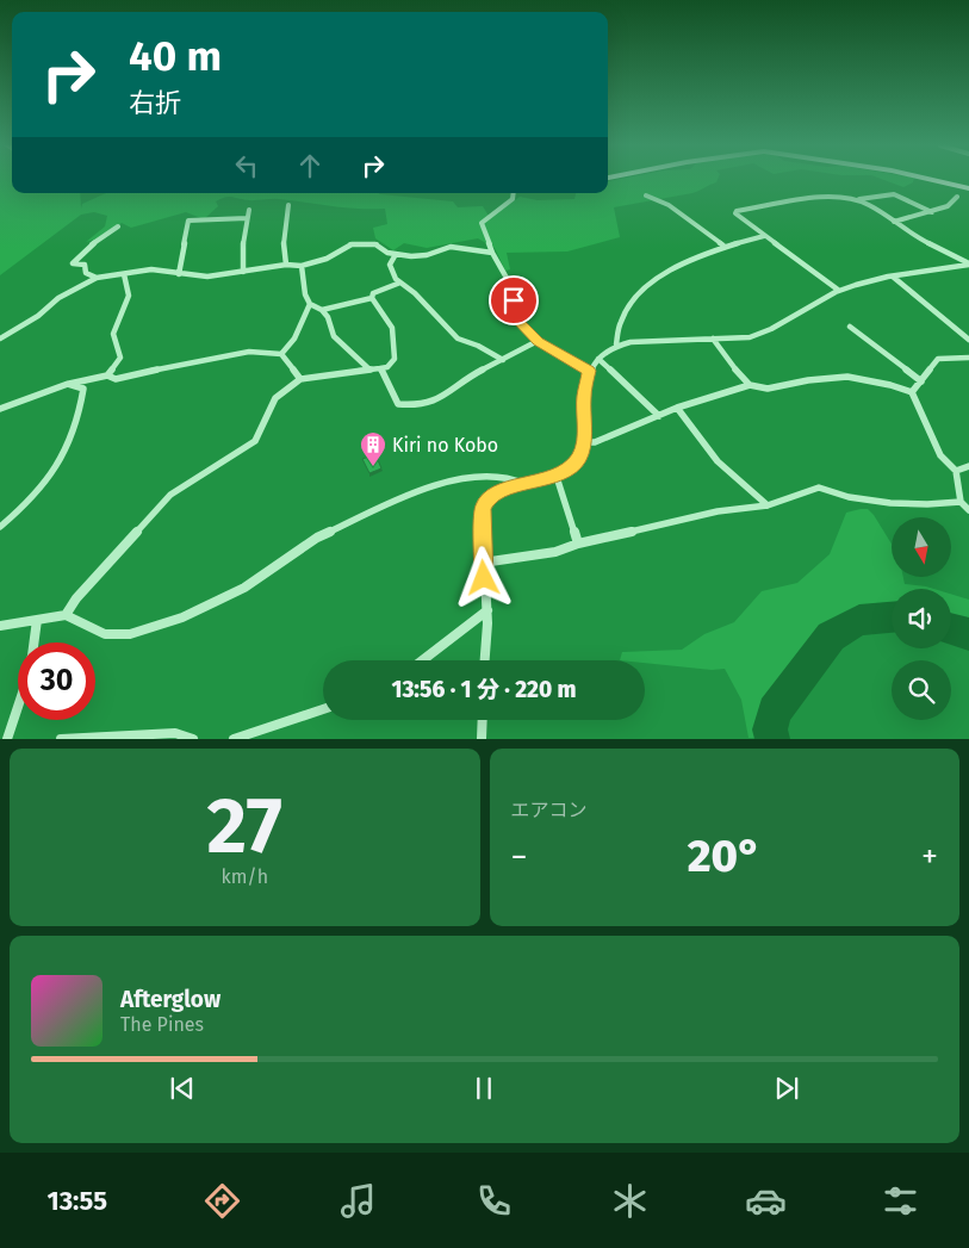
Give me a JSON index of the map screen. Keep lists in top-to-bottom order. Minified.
{"places":{"building":["Kiri no Kobo"]},"north":"bottom","page":{"turn":["40 m","右折"],"limit":"30","trip":"13:56 · 1 分 · 220 m","tile":[["27","km/h"],"エアコン"],"heat":["−","20°","+"],"song":["Afterglow","The Pines"],"tabs":"13:55"}}
